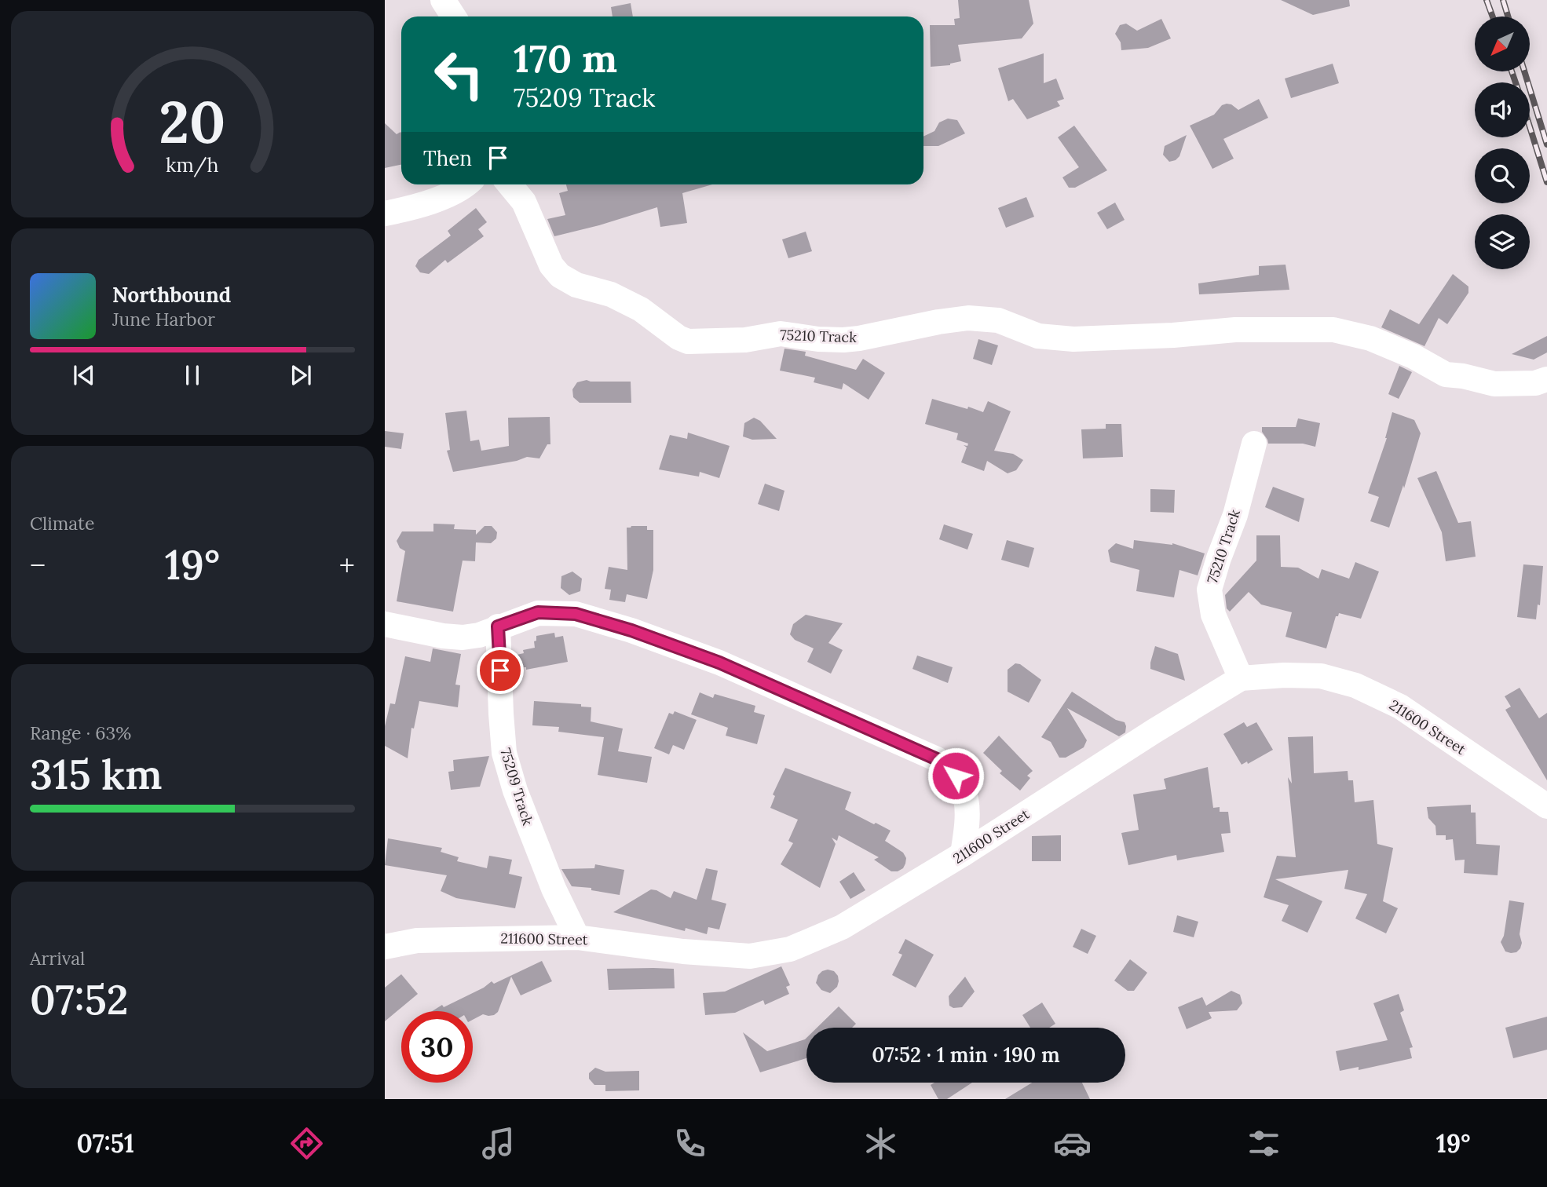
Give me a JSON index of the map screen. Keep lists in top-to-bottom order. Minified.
{"streets":{"street":["75210 Track","211600 Street","75209 Track"]},"crossings":[["75210 Track","211600 Street"],["211600 Street","75209 Track"]],"north":"bottom left","page":{"turn":["170 m","75209 Track"],"then":"Then","song":["Northbound","June Harbor"],"tile":["Climate",["Range · 63%","315 km"],["Arrival","07:52"]],"heat":["−","19°","+"],"limit":"30","trip":"07:52 · 1 min · 190 m","tabs":["07:51","19°"],"gauge":["20","km/h"]}}
